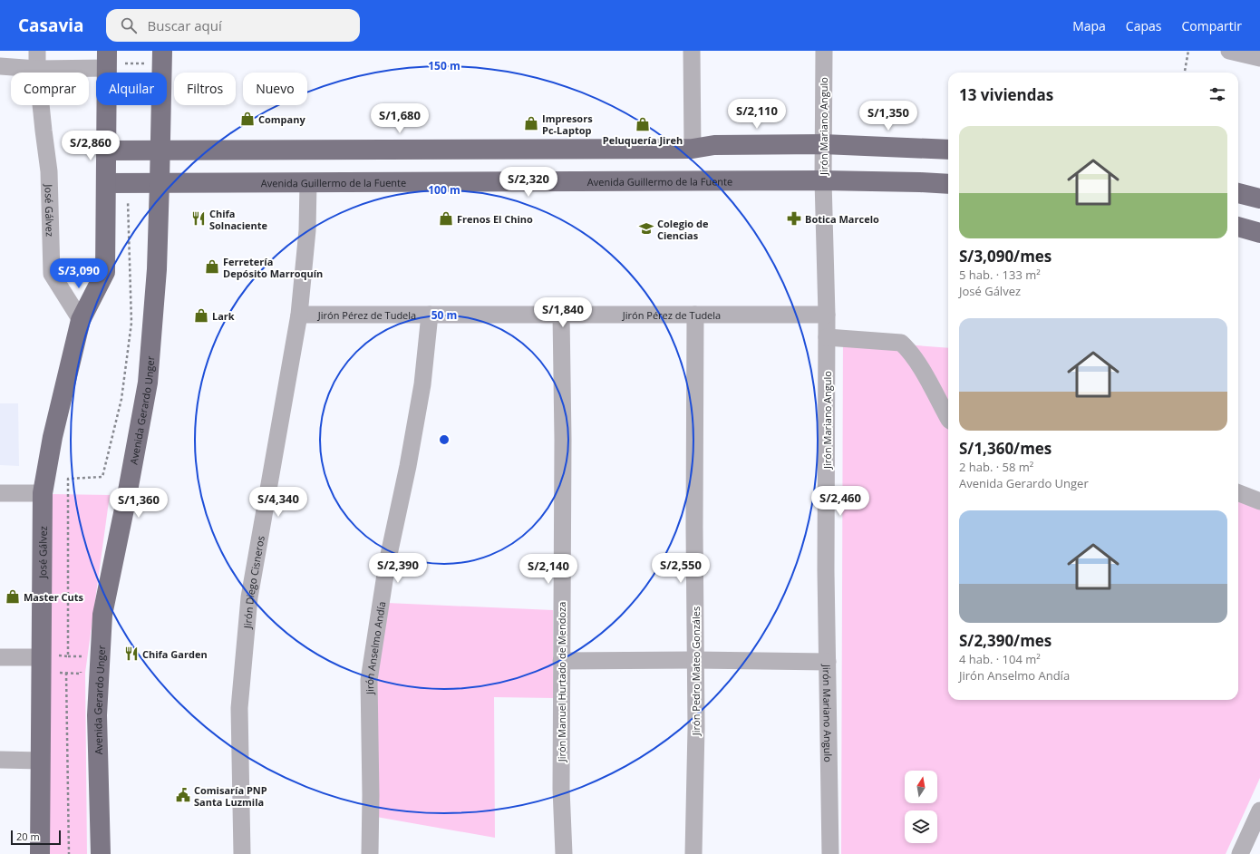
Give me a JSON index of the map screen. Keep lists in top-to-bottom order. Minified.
{"streets":{"main road":["Avenida Guillermo de la Fuente","José Gálvez","Avenida Gerardo Unger"],"street":["Jirón Mariano Angulo","Jirón Pérez de Tudela","Jirón Diego Cisneros","Jirón Anselmo Andía","Jirón Pedro Mateo Gonzáles","Jirón Manuel Hurtado de Mendoza"]},"crossings":[["Jirón Mariano Angulo","Avenida Guillermo de la Fuente"],["Jirón Mariano Angulo","Jirón Pérez de Tudela"],["Avenida Guillermo de la Fuente","José Gálvez"],["Avenida Guillermo de la Fuente","Avenida Gerardo Unger"],["Avenida Guillermo de la Fuente","Jirón Diego Cisneros"],["Jirón Pérez de Tudela","Jirón Diego Cisneros"],["Jirón Pérez de Tudela","Jirón Anselmo Andía"],["Jirón Pérez de Tudela","Jirón Pedro Mateo Gonzáles"],["Jirón Pérez de Tudela","Jirón Manuel Hurtado de Mendoza"]],"places":{"shop":["Company","Impresors Pc-Laptop","Peluquería Jireh","Frenos El Chino","Ferretería Depósito Marroquín","Lark","Master Cuts"],"restaurant":["Chifa Solnaciente","Chifa Garden"],"pharmacy":["Botica Marcelo"],"school or university":["Colegio de Ciencias"],"public building":["Comisaría PNP Santa Luzmila"]},"scale_bar":"20 m","north":"top","page":{"header":"Casavia","search":"Buscar aquí","nav":["Mapa","Capas","Compartir"],"chip":["Comprar","Alquilar","Filtros","Nuevo"],"heading":"13 viviendas","price":["S/2,110","S/1,350","S/1,680","S/2,860","S/2,320","S/3,090","S/1,840","S/2,460","S/4,340","S/1,360","S/2,390","S/2,550","S/2,140"],"list":[{"name":"S/3,090/mes","note":"5 hab. · 133 m² · José Gálvez"},{"name":"S/1,360/mes","note":"2 hab. · 58 m² · Avenida Gerardo Unger"},{"name":"S/2,390/mes","note":"4 hab. · 104 m² · Jirón Anselmo Andía"}],"scale":"20 m"},"rings":["150 m","100 m","50 m"]}
